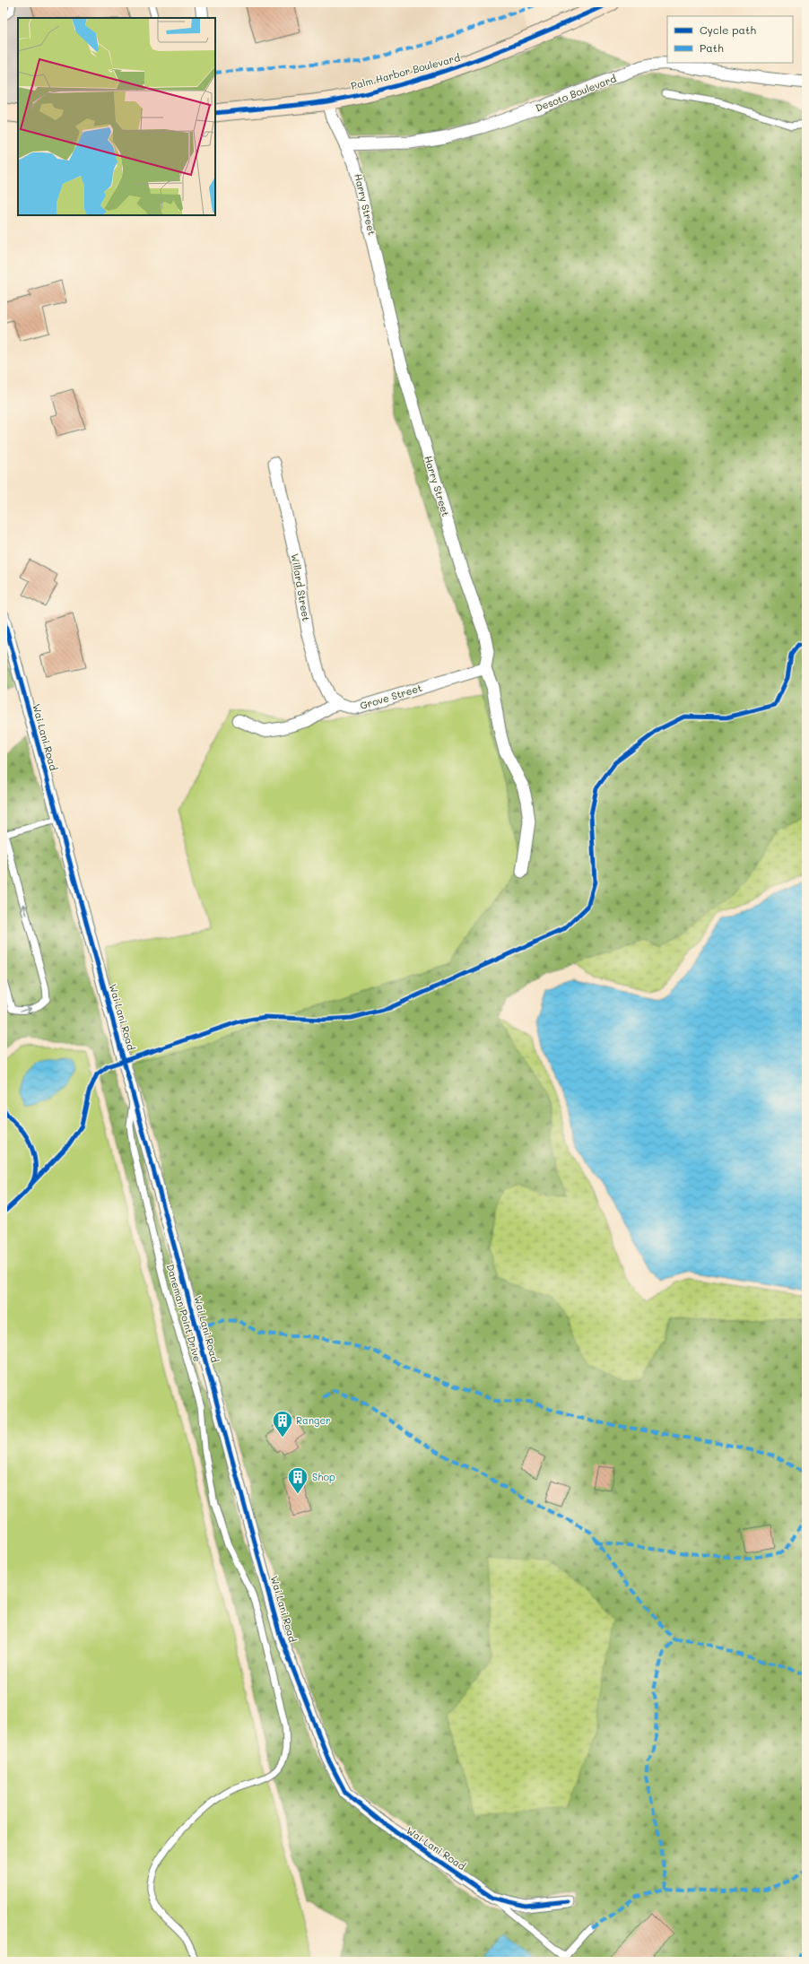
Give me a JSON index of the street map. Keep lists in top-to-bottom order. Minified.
{"streets":{"main road":["Palm Harbor Boulevard"],"street":["Desoto Boulevard","Harry Street","Willard Street","Grove Street","Wai Lani Road"],"lane":["Daneman Point Drive"]},"crossings":[["Palm Harbor Boulevard","Harry Street"],["Desoto Boulevard","Harry Street"],["Harry Street","Grove Street"],["Willard Street","Grove Street"],["Wai Lani Road","Daneman Point Drive"]],"places":{"building":["Ranger","Shop"]},"legend":["Cycle path","Path"]}
